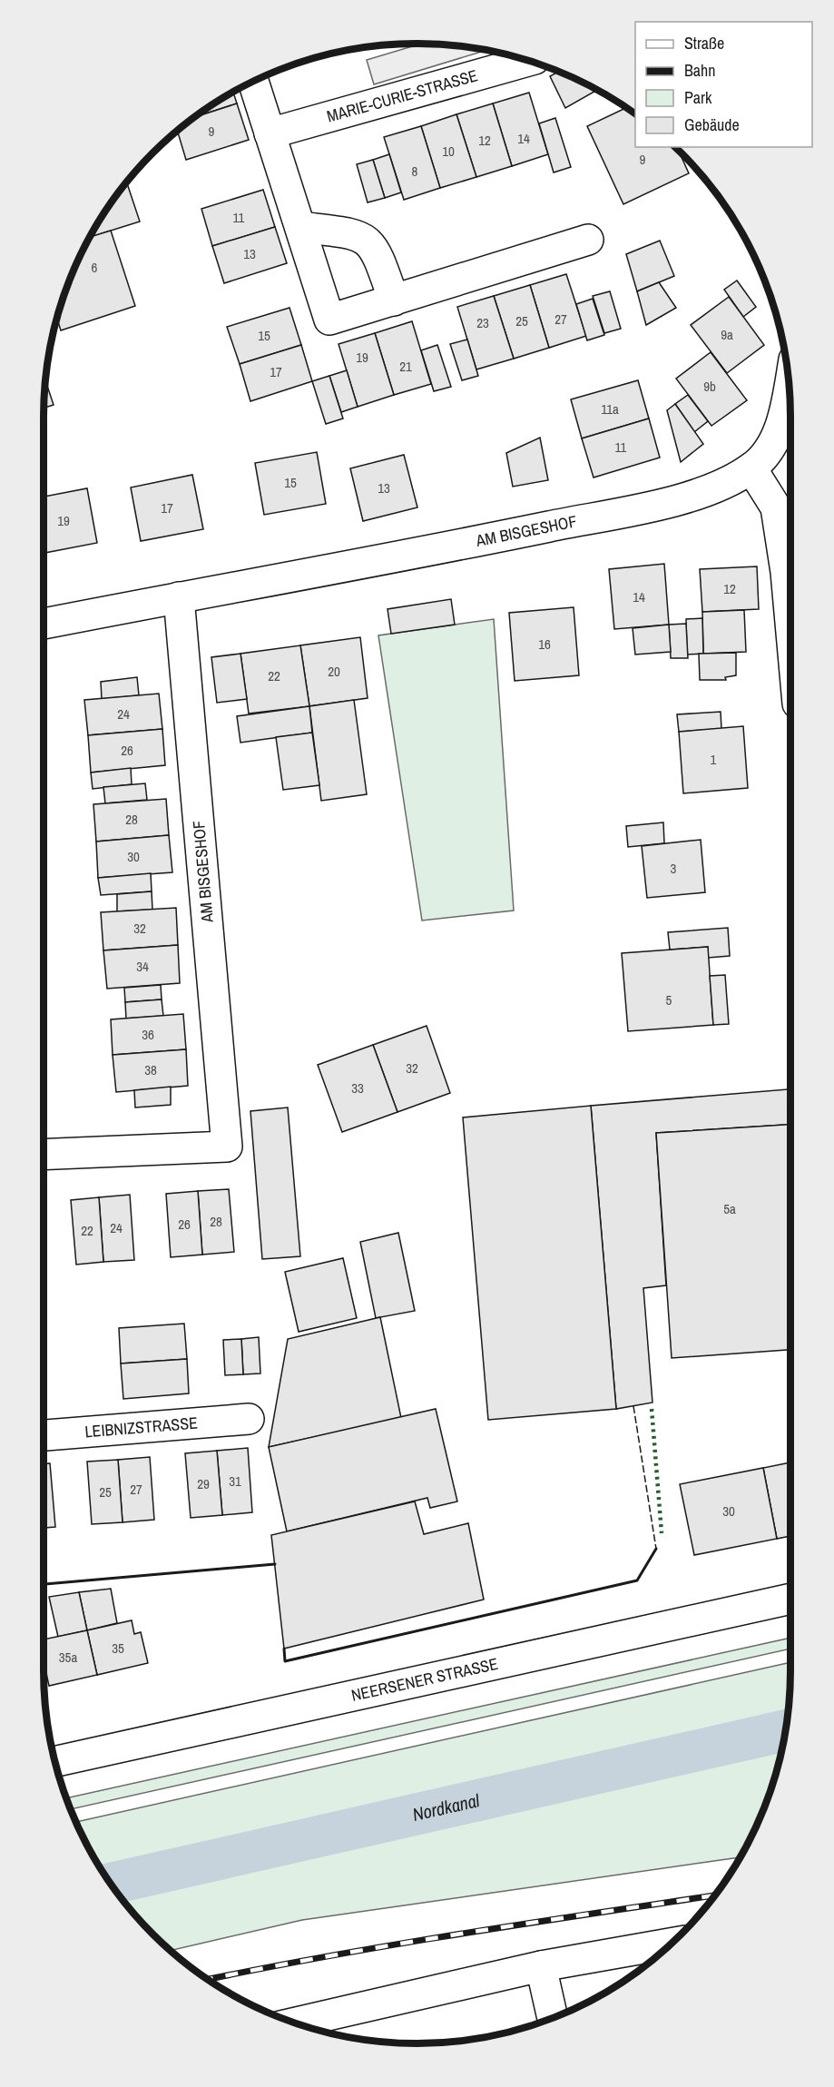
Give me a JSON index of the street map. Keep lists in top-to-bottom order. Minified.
{"streets":{"street":["MARIE-CURIE-STRASSE","AM BISGESHOF","LEIBNIZSTRASSE","NEERSENER STRASSE"]},"water":["Nordkanal"],"house_numbers":["9","14","12","10","9","8","11","13","6","27","25","23","9a","15","19","21","17","9b","11a","11","15","13","17","19","12","14","16","20","22","24","26","1","28","30","3","32","34","5","36","32","38","33","5a","28","26","24","22","31","29","27","25","30","35","35a"],"legend":["Straße","Bahn","Park","Gebäude"]}
